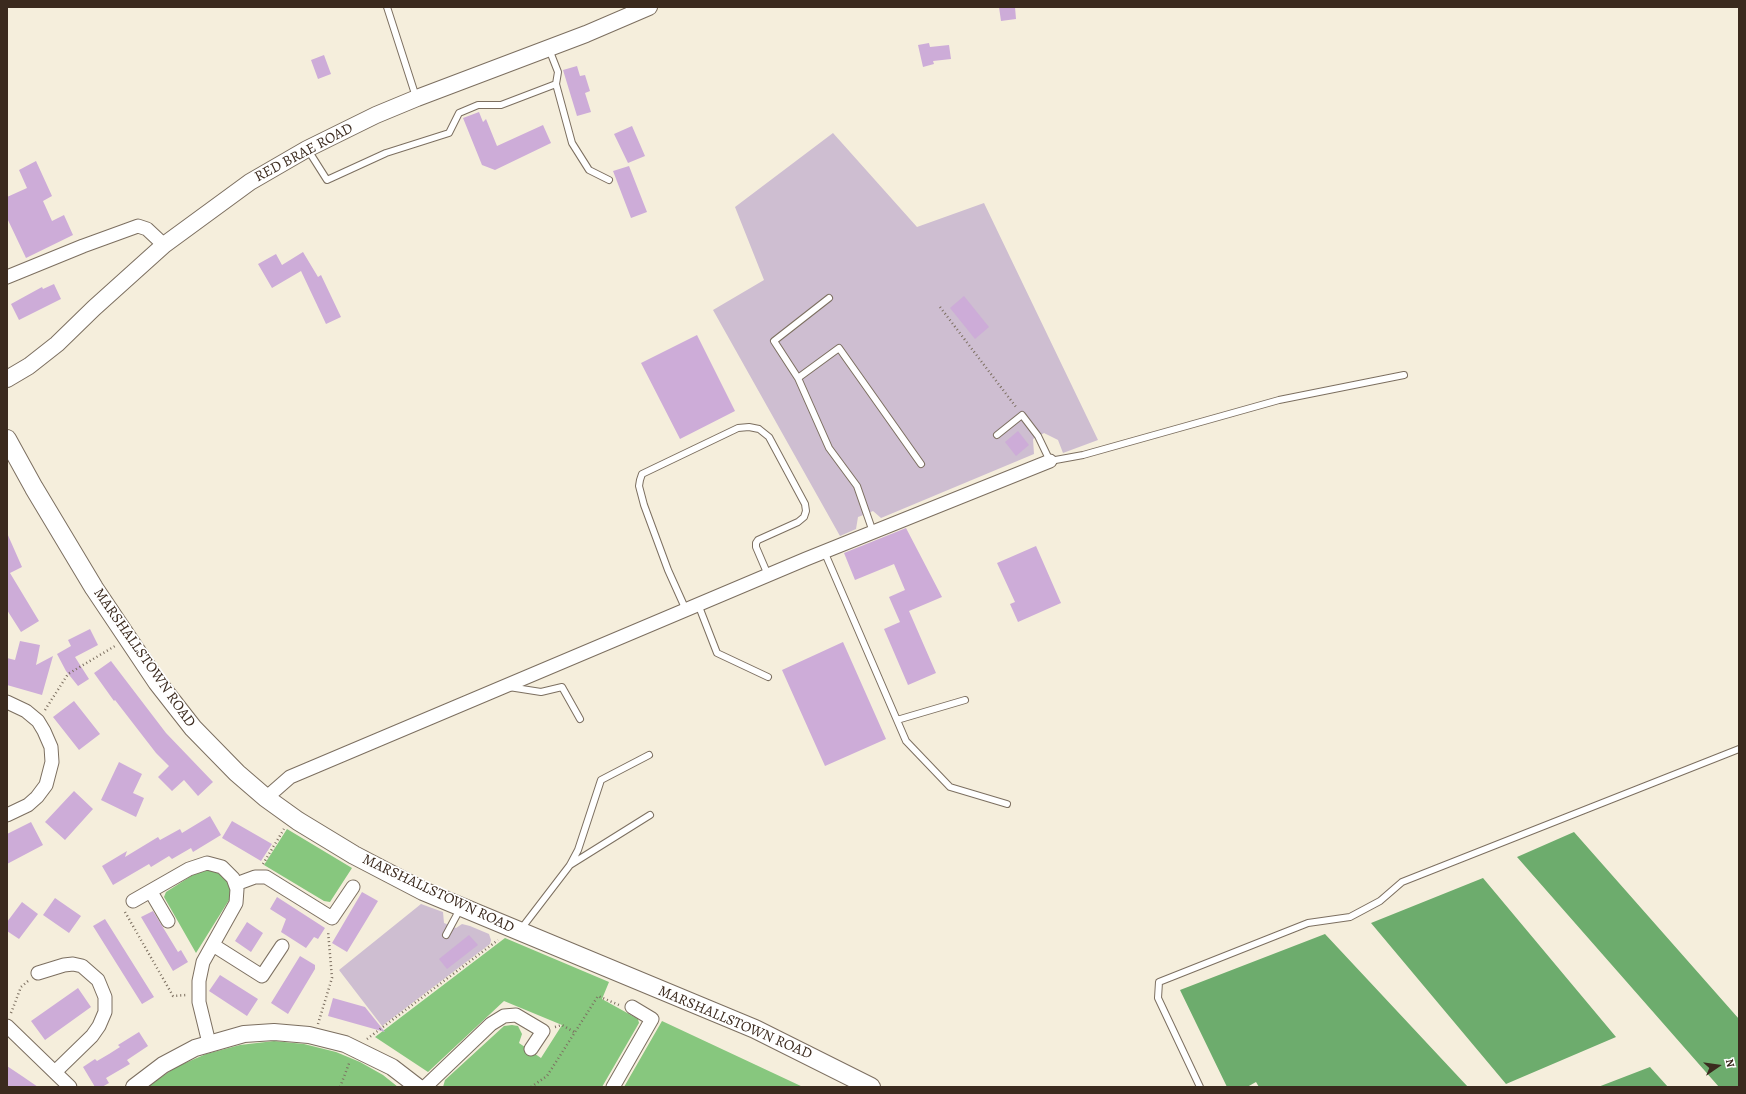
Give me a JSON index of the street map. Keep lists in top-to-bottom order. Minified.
{"streets":{"main road":["MARSHALLSTOWN ROAD"],"street":["RED BRAE ROAD"]},"north":"right"}
